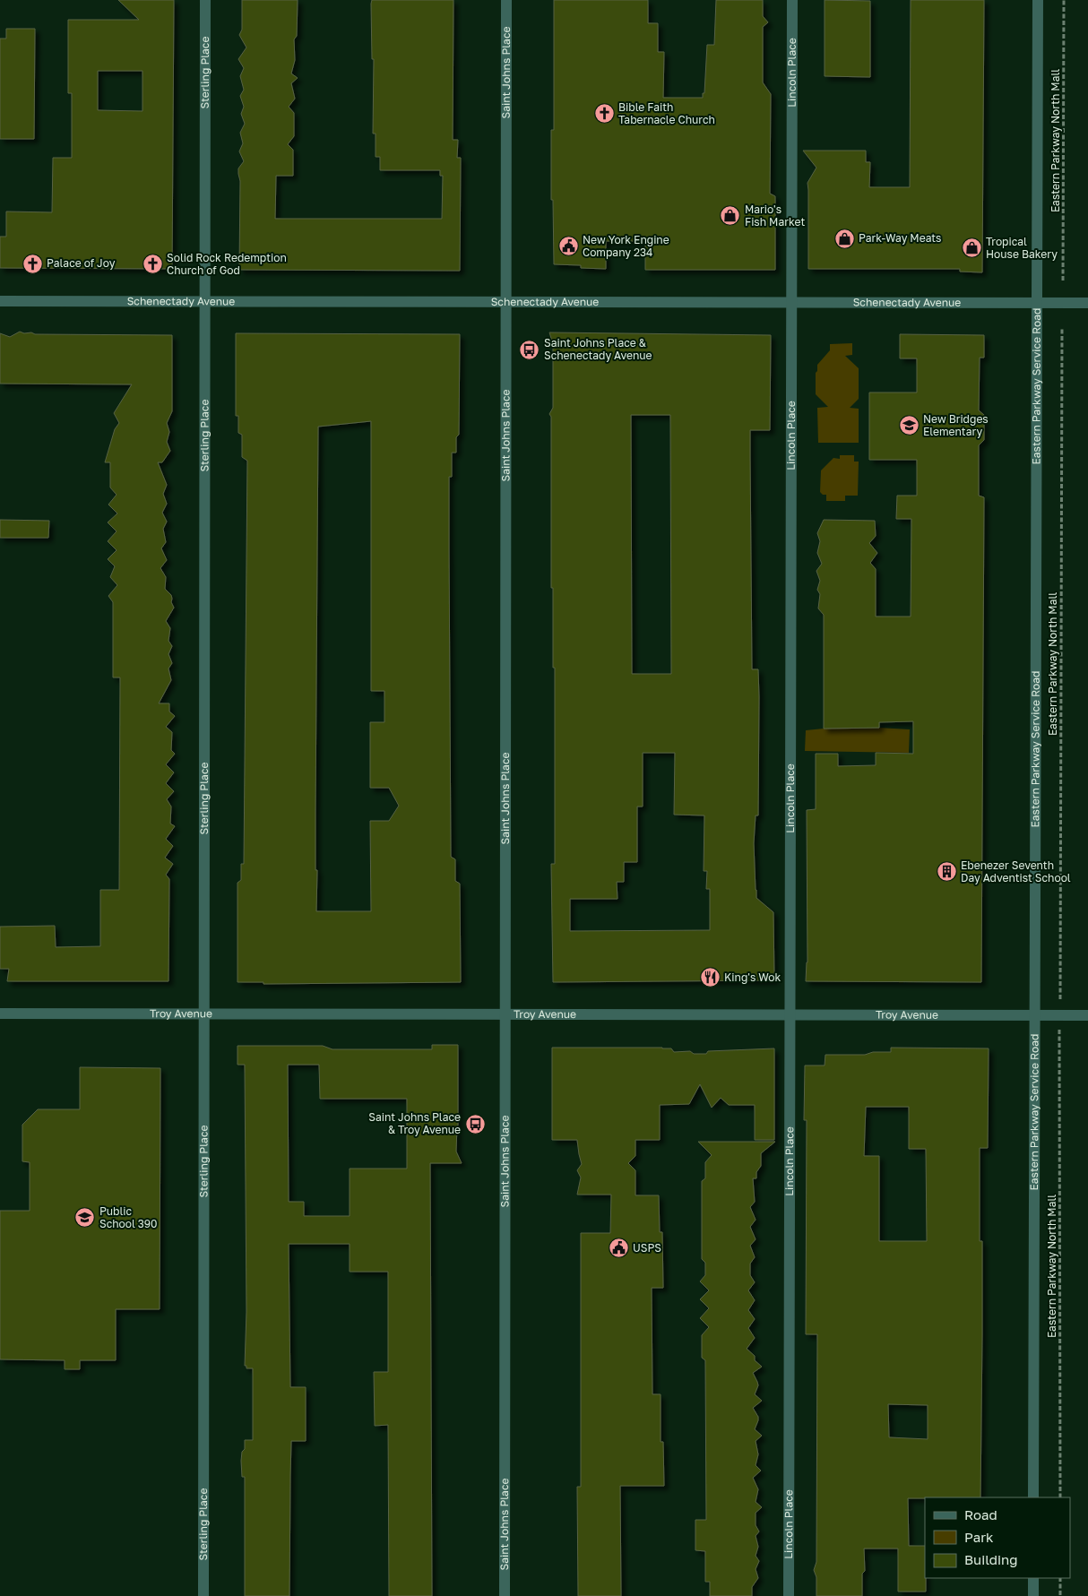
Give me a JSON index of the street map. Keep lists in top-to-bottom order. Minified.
{"streets":{"street":["Sterling Place","Saint Johns Place","Lincoln Place","Schenectady Avenue","Eastern Parkway Service Road","Troy Avenue"],"path":["Eastern Parkway North Mall"]},"crossings":[["Sterling Place","Schenectady Avenue"],["Sterling Place","Troy Avenue"],["Saint Johns Place","Schenectady Avenue"],["Saint Johns Place","Troy Avenue"],["Lincoln Place","Schenectady Avenue"],["Lincoln Place","Troy Avenue"],["Schenectady Avenue","Eastern Parkway Service Road"],["Eastern Parkway Service Road","Troy Avenue"]],"places":{"church":["Bible Faith Tabernacle Church","Palace of Joy","Solid Rock Redemption Church of God"],"shop":["Mario's Fish Market","Park-Way Meats","Tropical House Bakery"],"public building":["New York Engine Company 234","USPS"],"bus stop":["Saint Johns Place & Schenectady Avenue","Saint Johns Place & Troy Avenue"],"school or university":["New Bridges Elementary","Public School 390"],"building":["Ebenezer Seventh Day Adventist School"],"restaurant":["King's Wok"]},"legend":["Road","Park","Building"]}
